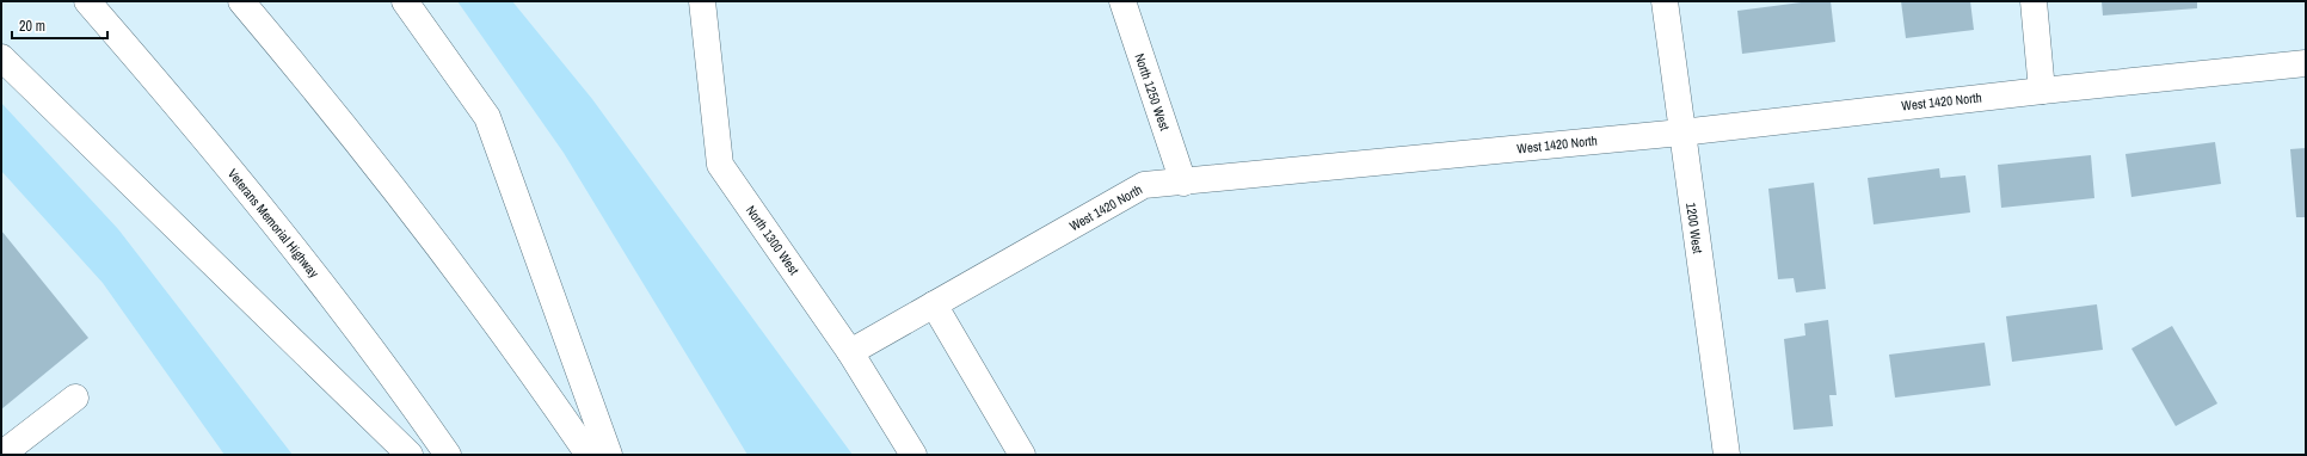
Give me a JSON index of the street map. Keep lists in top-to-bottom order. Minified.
{"streets":{"main road":["North 1250 West","West 1420 North","Veterans Memorial Highway","1200 West","North 1300 West"]},"crossings":[["North 1250 West","West 1420 North"],["West 1420 North","1200 West"],["West 1420 North","North 1300 West"]],"scale_bar":"20 m"}
